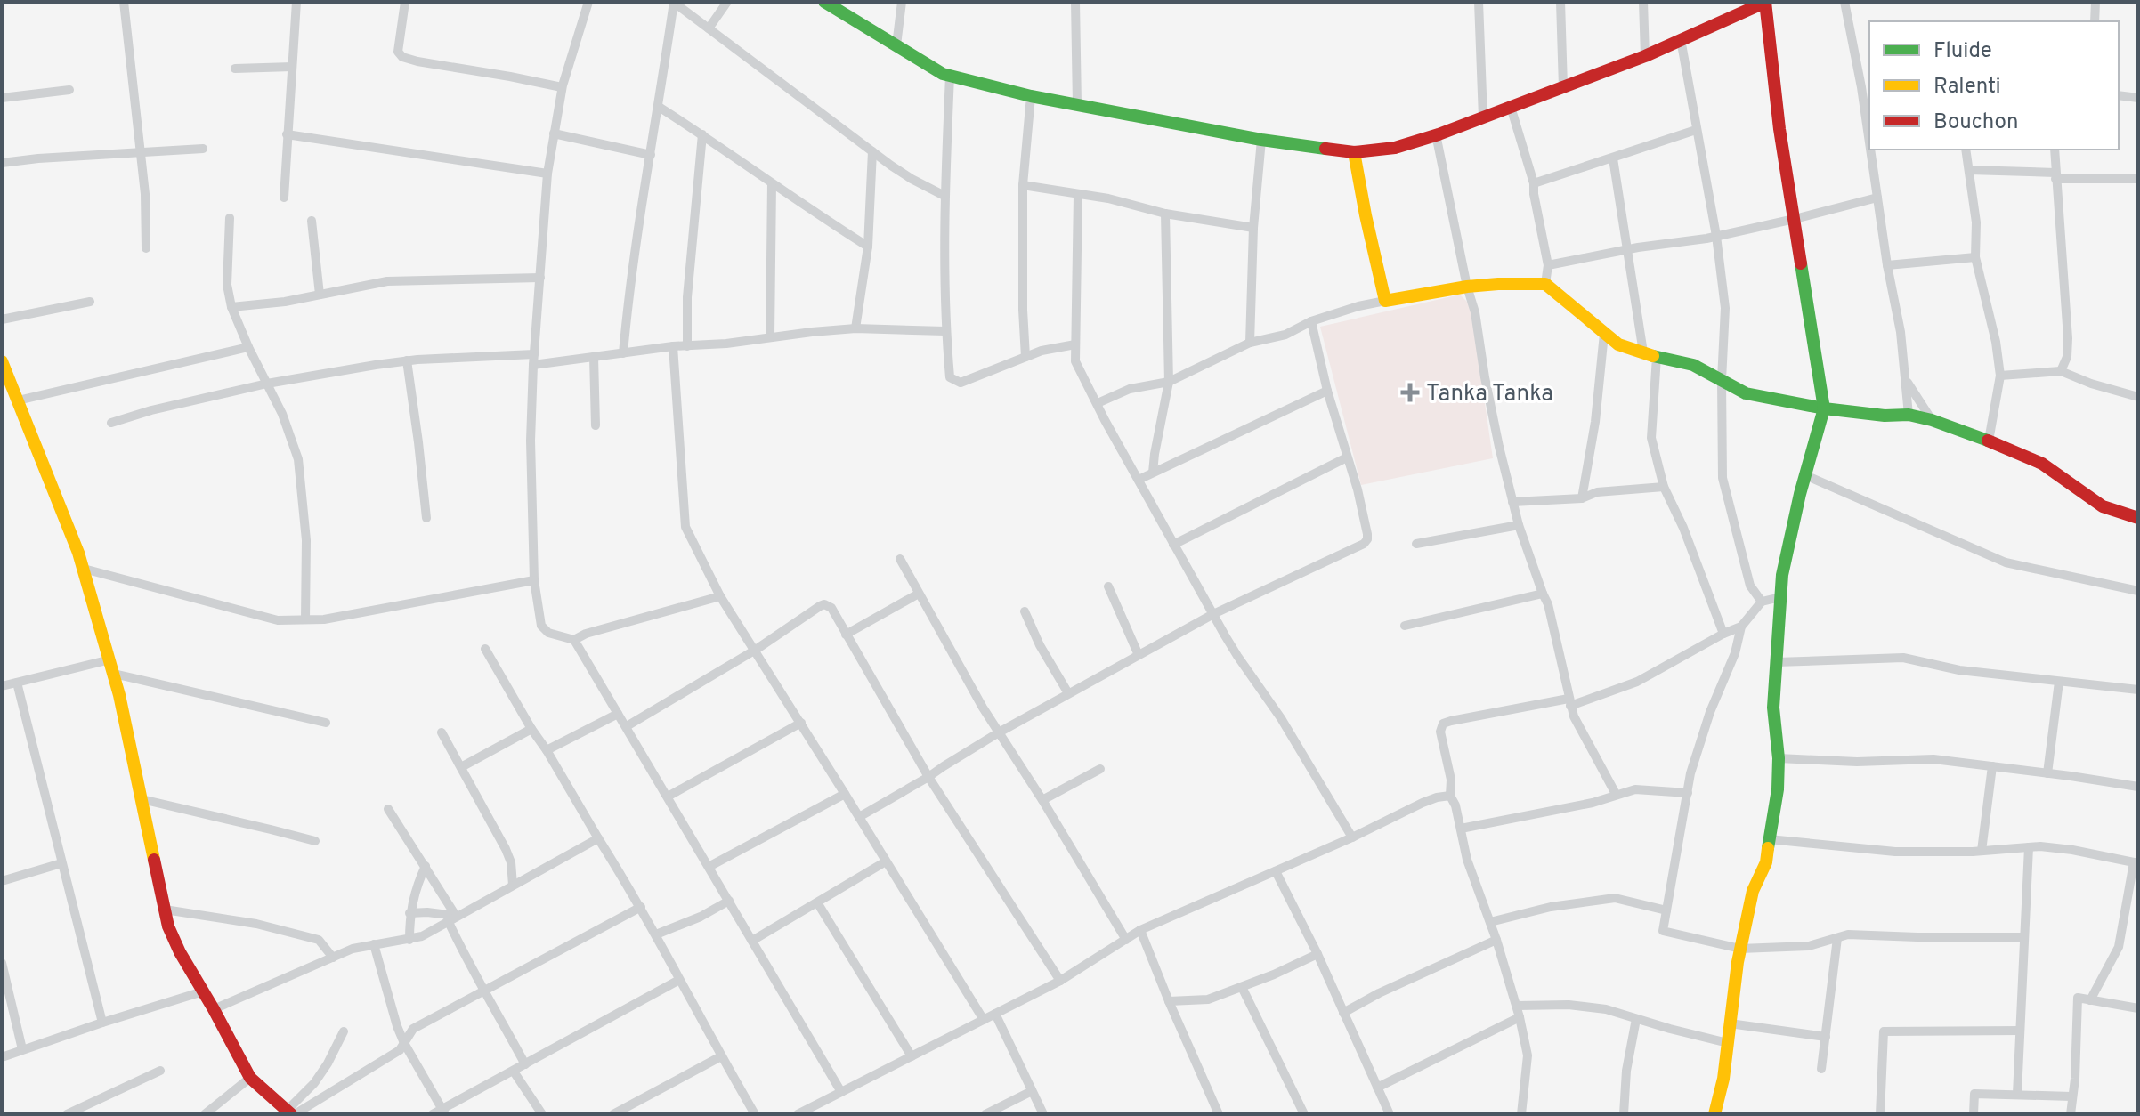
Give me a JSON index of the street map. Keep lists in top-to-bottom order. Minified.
{"places":{"health":["Tanka Tanka"]},"legend":["Fluide","Ralenti","Bouchon"]}
